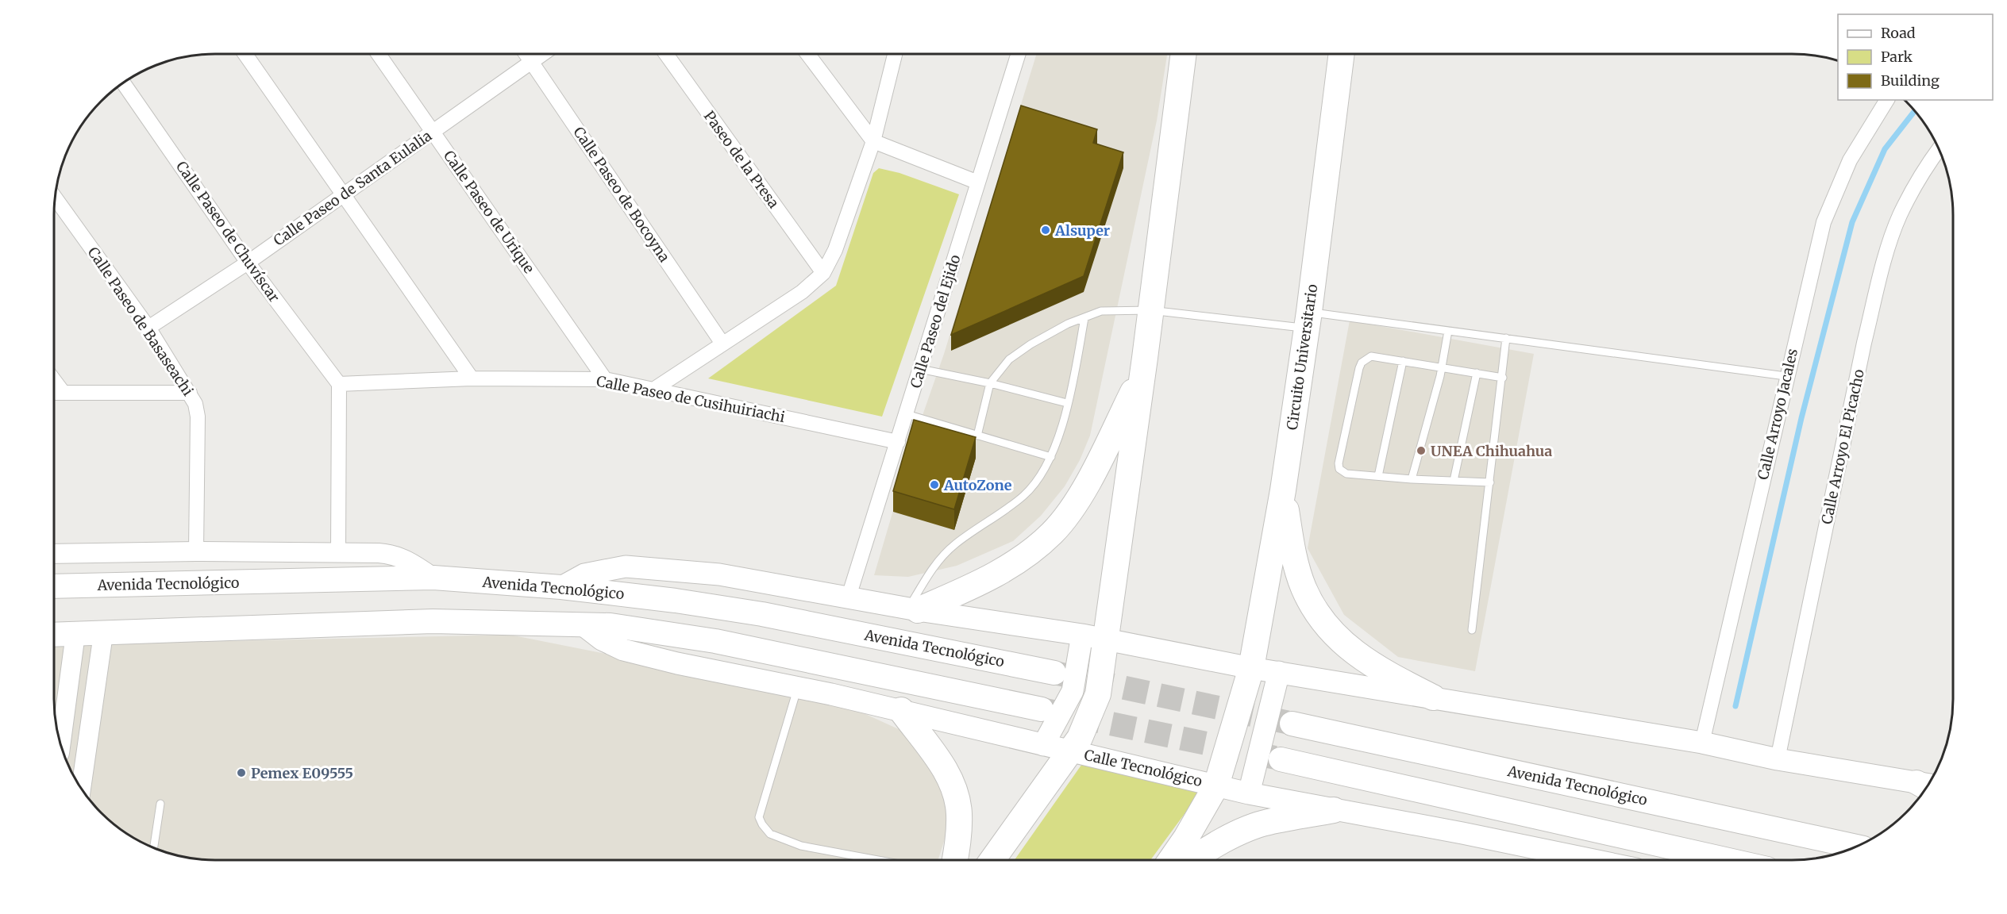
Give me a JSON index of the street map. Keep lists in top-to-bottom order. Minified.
{"streets":{"highway":["Circuito Universitario"],"main road":["Avenida Tecnológico","Calle Tecnológico"],"street":["Paseo de la Presa","Calle Paseo de Santa Eulalia","Calle Paseo de Bocoyna","Calle Paseo de Urique","Calle Paseo de Chuvíscar","Calle Paseo de Basaseachi","Calle Paseo del Ejido","Calle Paseo de Cusihuiriachi","Calle Arroyo Jacales","Calle Arroyo El Picacho"]},"crossings":[["Calle Paseo de Santa Eulalia","Calle Paseo de Bocoyna"],["Calle Paseo de Santa Eulalia","Calle Paseo de Urique"],["Calle Paseo de Santa Eulalia","Calle Paseo de Chuvíscar"],["Calle Paseo de Santa Eulalia","Calle Paseo de Basaseachi"],["Calle Paseo de Urique","Calle Paseo de Cusihuiriachi"],["Calle Paseo de Chuvíscar","Calle Paseo de Cusihuiriachi"],["Calle Paseo del Ejido","Calle Paseo de Cusihuiriachi"],["Circuito Universitario","Calle Tecnológico"]],"places":["Alsuper","UNEA Chihuahua","AutoZone","Pemex E09555"],"legend":["Road","Park","Building"]}
